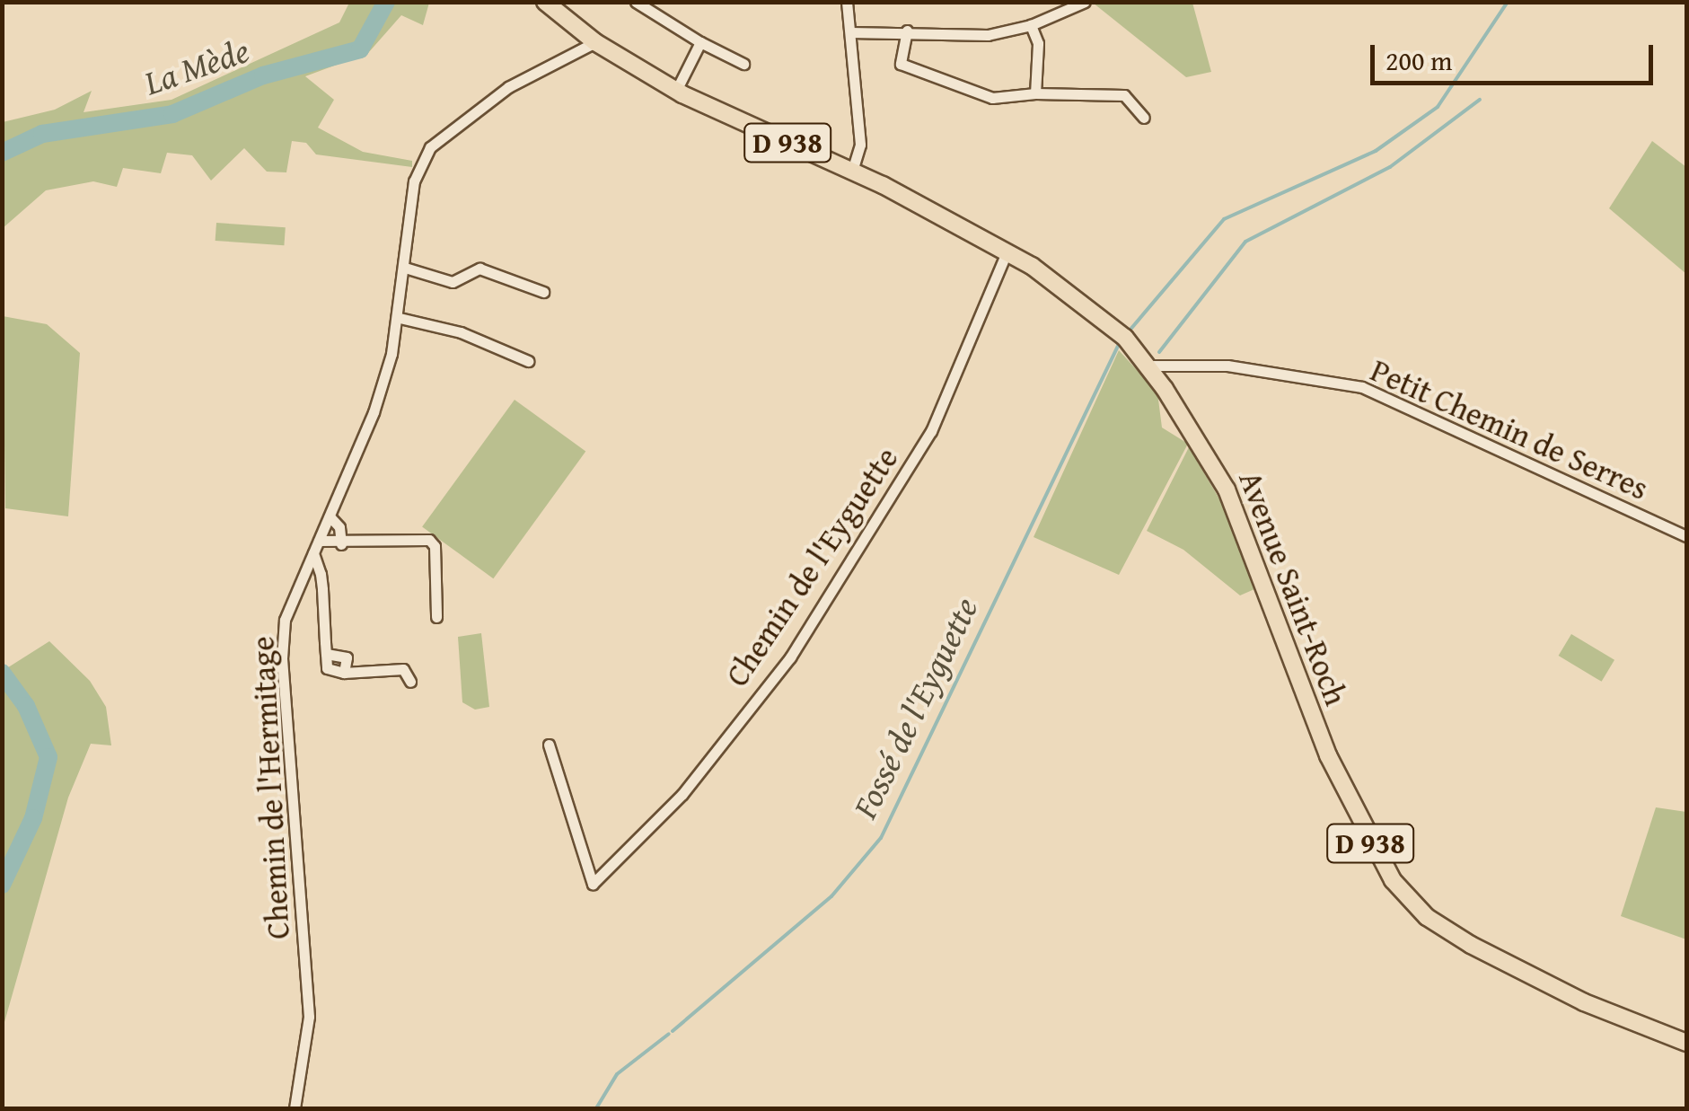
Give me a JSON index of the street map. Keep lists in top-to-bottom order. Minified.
{"streets":{"main road":["D 938","Avenue Saint-Roch"],"street":["Petit Chemin de Serres","Chemin de l'Eyguette","Chemin de l'Hermitage"]},"crossings":[["Petit Chemin de Serres","Avenue Saint-Roch"],["Chemin de l'Eyguette","Avenue Saint-Roch"],["Avenue Saint-Roch","Chemin de l'Hermitage"]],"water":["La Mède","Fossé de l'Eyguette"],"scale_bar":"200 m"}
